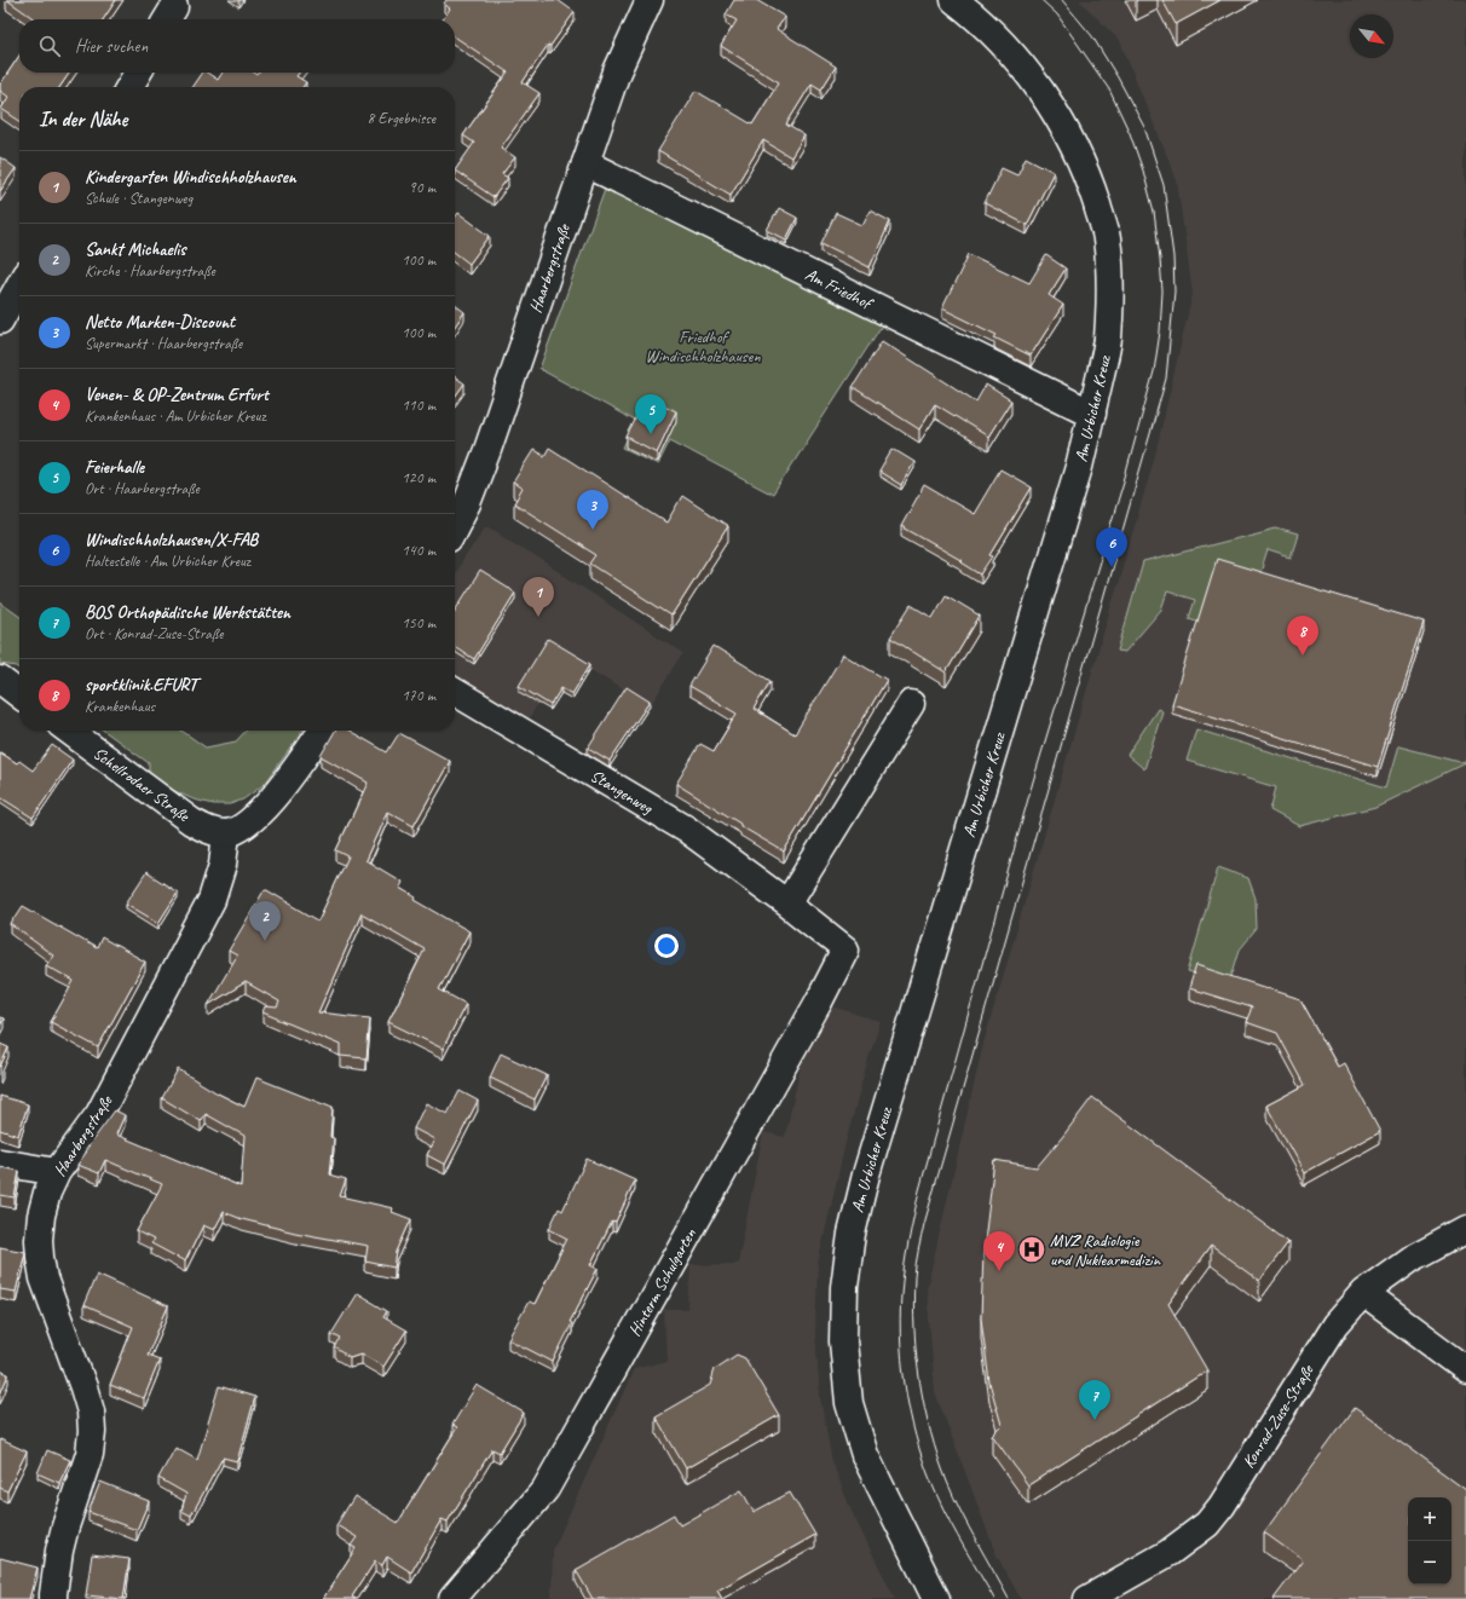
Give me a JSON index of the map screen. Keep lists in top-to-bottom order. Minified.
{"streets":{"street":["Haarbergstraße","Am Friedhof","Am Urbicher Kreuz","Schellrodaer Straße","Stangenweg","Hinterm Schulgarten","Konrad-Zuse-Straße"]},"crossings":[["Haarbergstraße","Am Friedhof"],["Haarbergstraße","Schellrodaer Straße"],["Am Friedhof","Am Urbicher Kreuz"],["Stangenweg","Hinterm Schulgarten"]],"parks":["Friedhof Windischholzhausen"],"places":{"hospital":["MVZ Radiologie und Nuklearmedizin"]},"north":"bottom right","page":{"search":"Hier suchen","heading":["In der Nähe","8 Ergebnisse"],"list":[{"mark":"1","name":"Kindergarten Windischholzhausen","note":"Schule · Stangenweg","value":"90 m"},{"mark":"2","name":"Sankt Michaelis","note":"Kirche · Haarbergstraße","value":"100 m"},{"mark":"3","name":"Netto Marken-Discount","note":"Supermarkt · Haarbergstraße","value":"100 m"},{"mark":"4","name":"Venen- & OP-Zentrum Erfurt","note":"Krankenhaus · Am Urbicher Kreuz","value":"110 m"},{"mark":"5","name":"Feierhalle","note":"Ort · Haarbergstraße","value":"120 m"},{"mark":"6","name":"Windischholzhausen/X-FAB","note":"Haltestelle · Am Urbicher Kreuz","value":"140 m"},{"mark":"7","name":"BOS Orthopädische Werkstätten","note":"Ort · Konrad-Zuse-Straße","value":"150 m"},{"mark":"8","name":"sportklinik.EFURT","note":"Krankenhaus","value":"170 m"}],"pins":["5","3","6","1","8","2","4","7"],"map_buttons":["+","−"]}}
